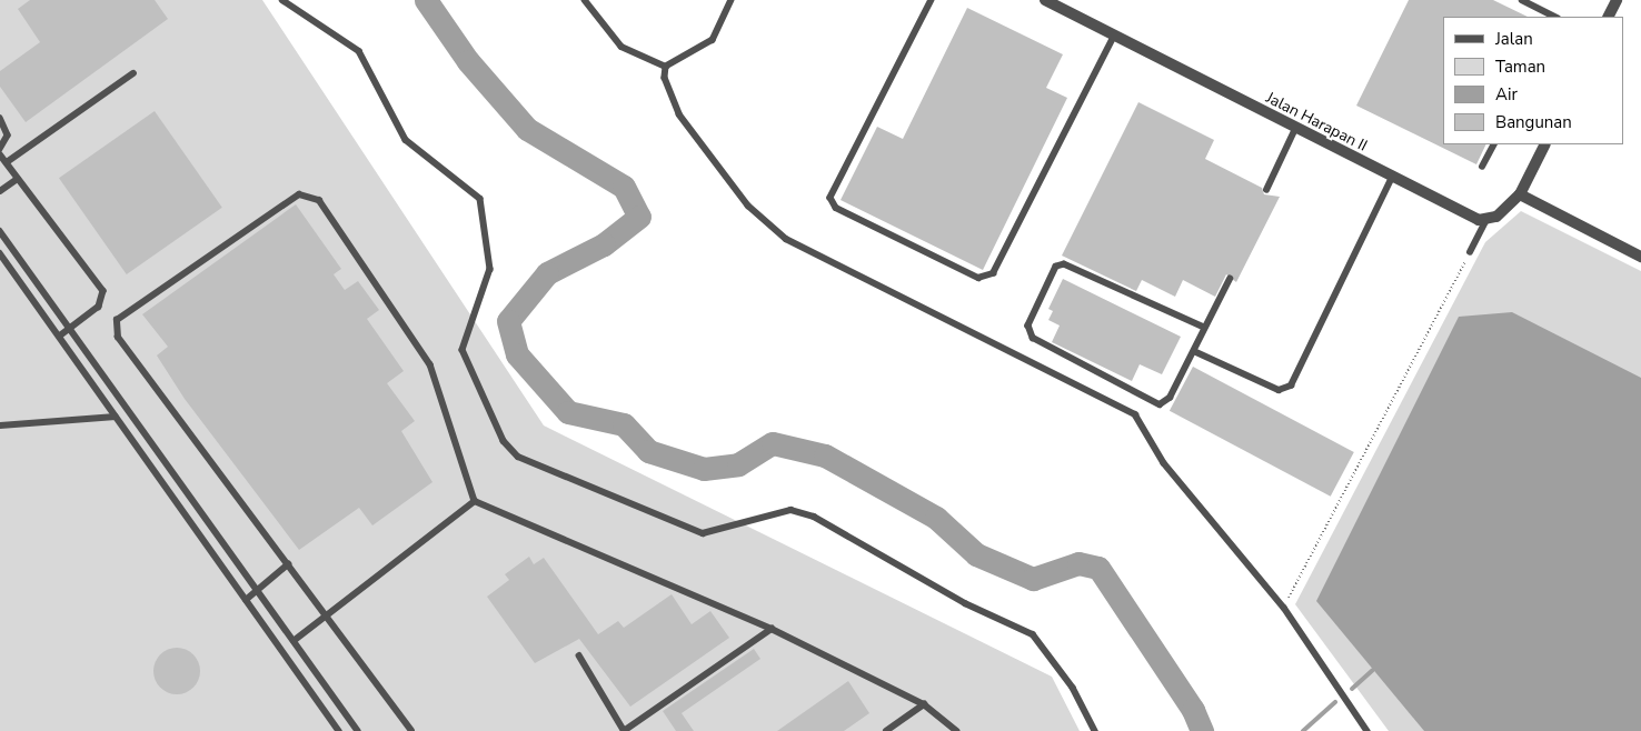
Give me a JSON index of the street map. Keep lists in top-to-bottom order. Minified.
{"streets":{"street":["Jalan Harapan II"]},"legend":["Jalan","Taman","Air","Bangunan"]}
